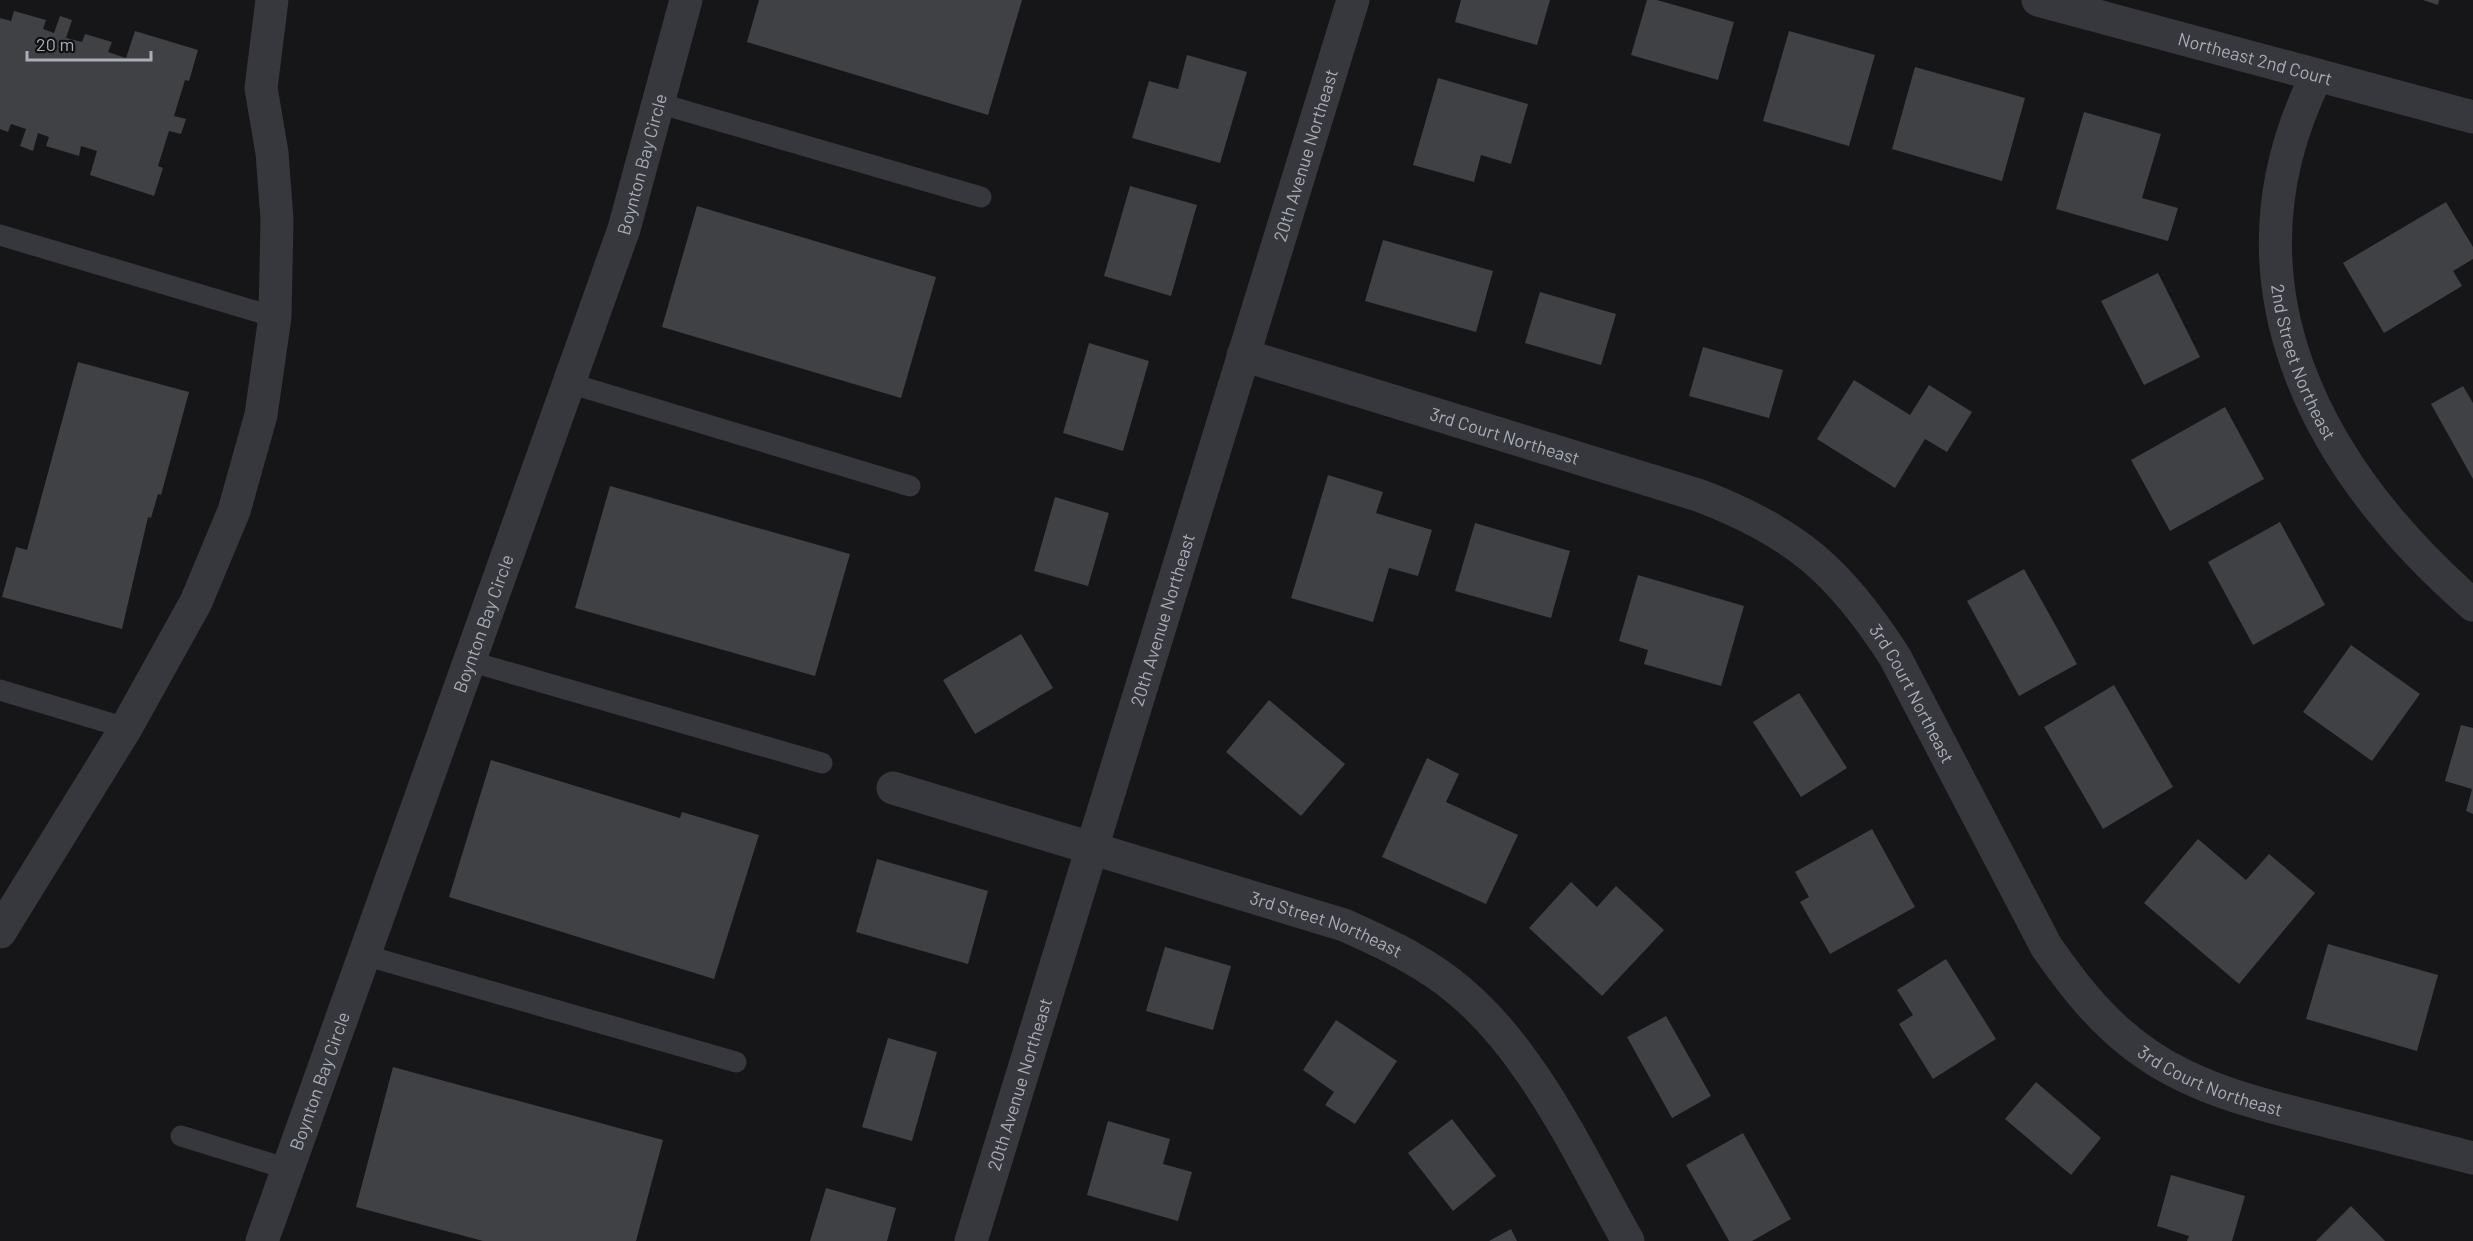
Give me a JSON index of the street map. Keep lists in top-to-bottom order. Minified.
{"streets":{"street":["Northeast 2nd Court","20th Avenue Northeast","Boynton Bay Circle","2nd Street Northeast","3rd Court Northeast","3rd Street Northeast"]},"crossings":[["Northeast 2nd Court","2nd Street Northeast"],["20th Avenue Northeast","3rd Court Northeast"],["20th Avenue Northeast","3rd Street Northeast"]],"scale_bar":"20 m"}
